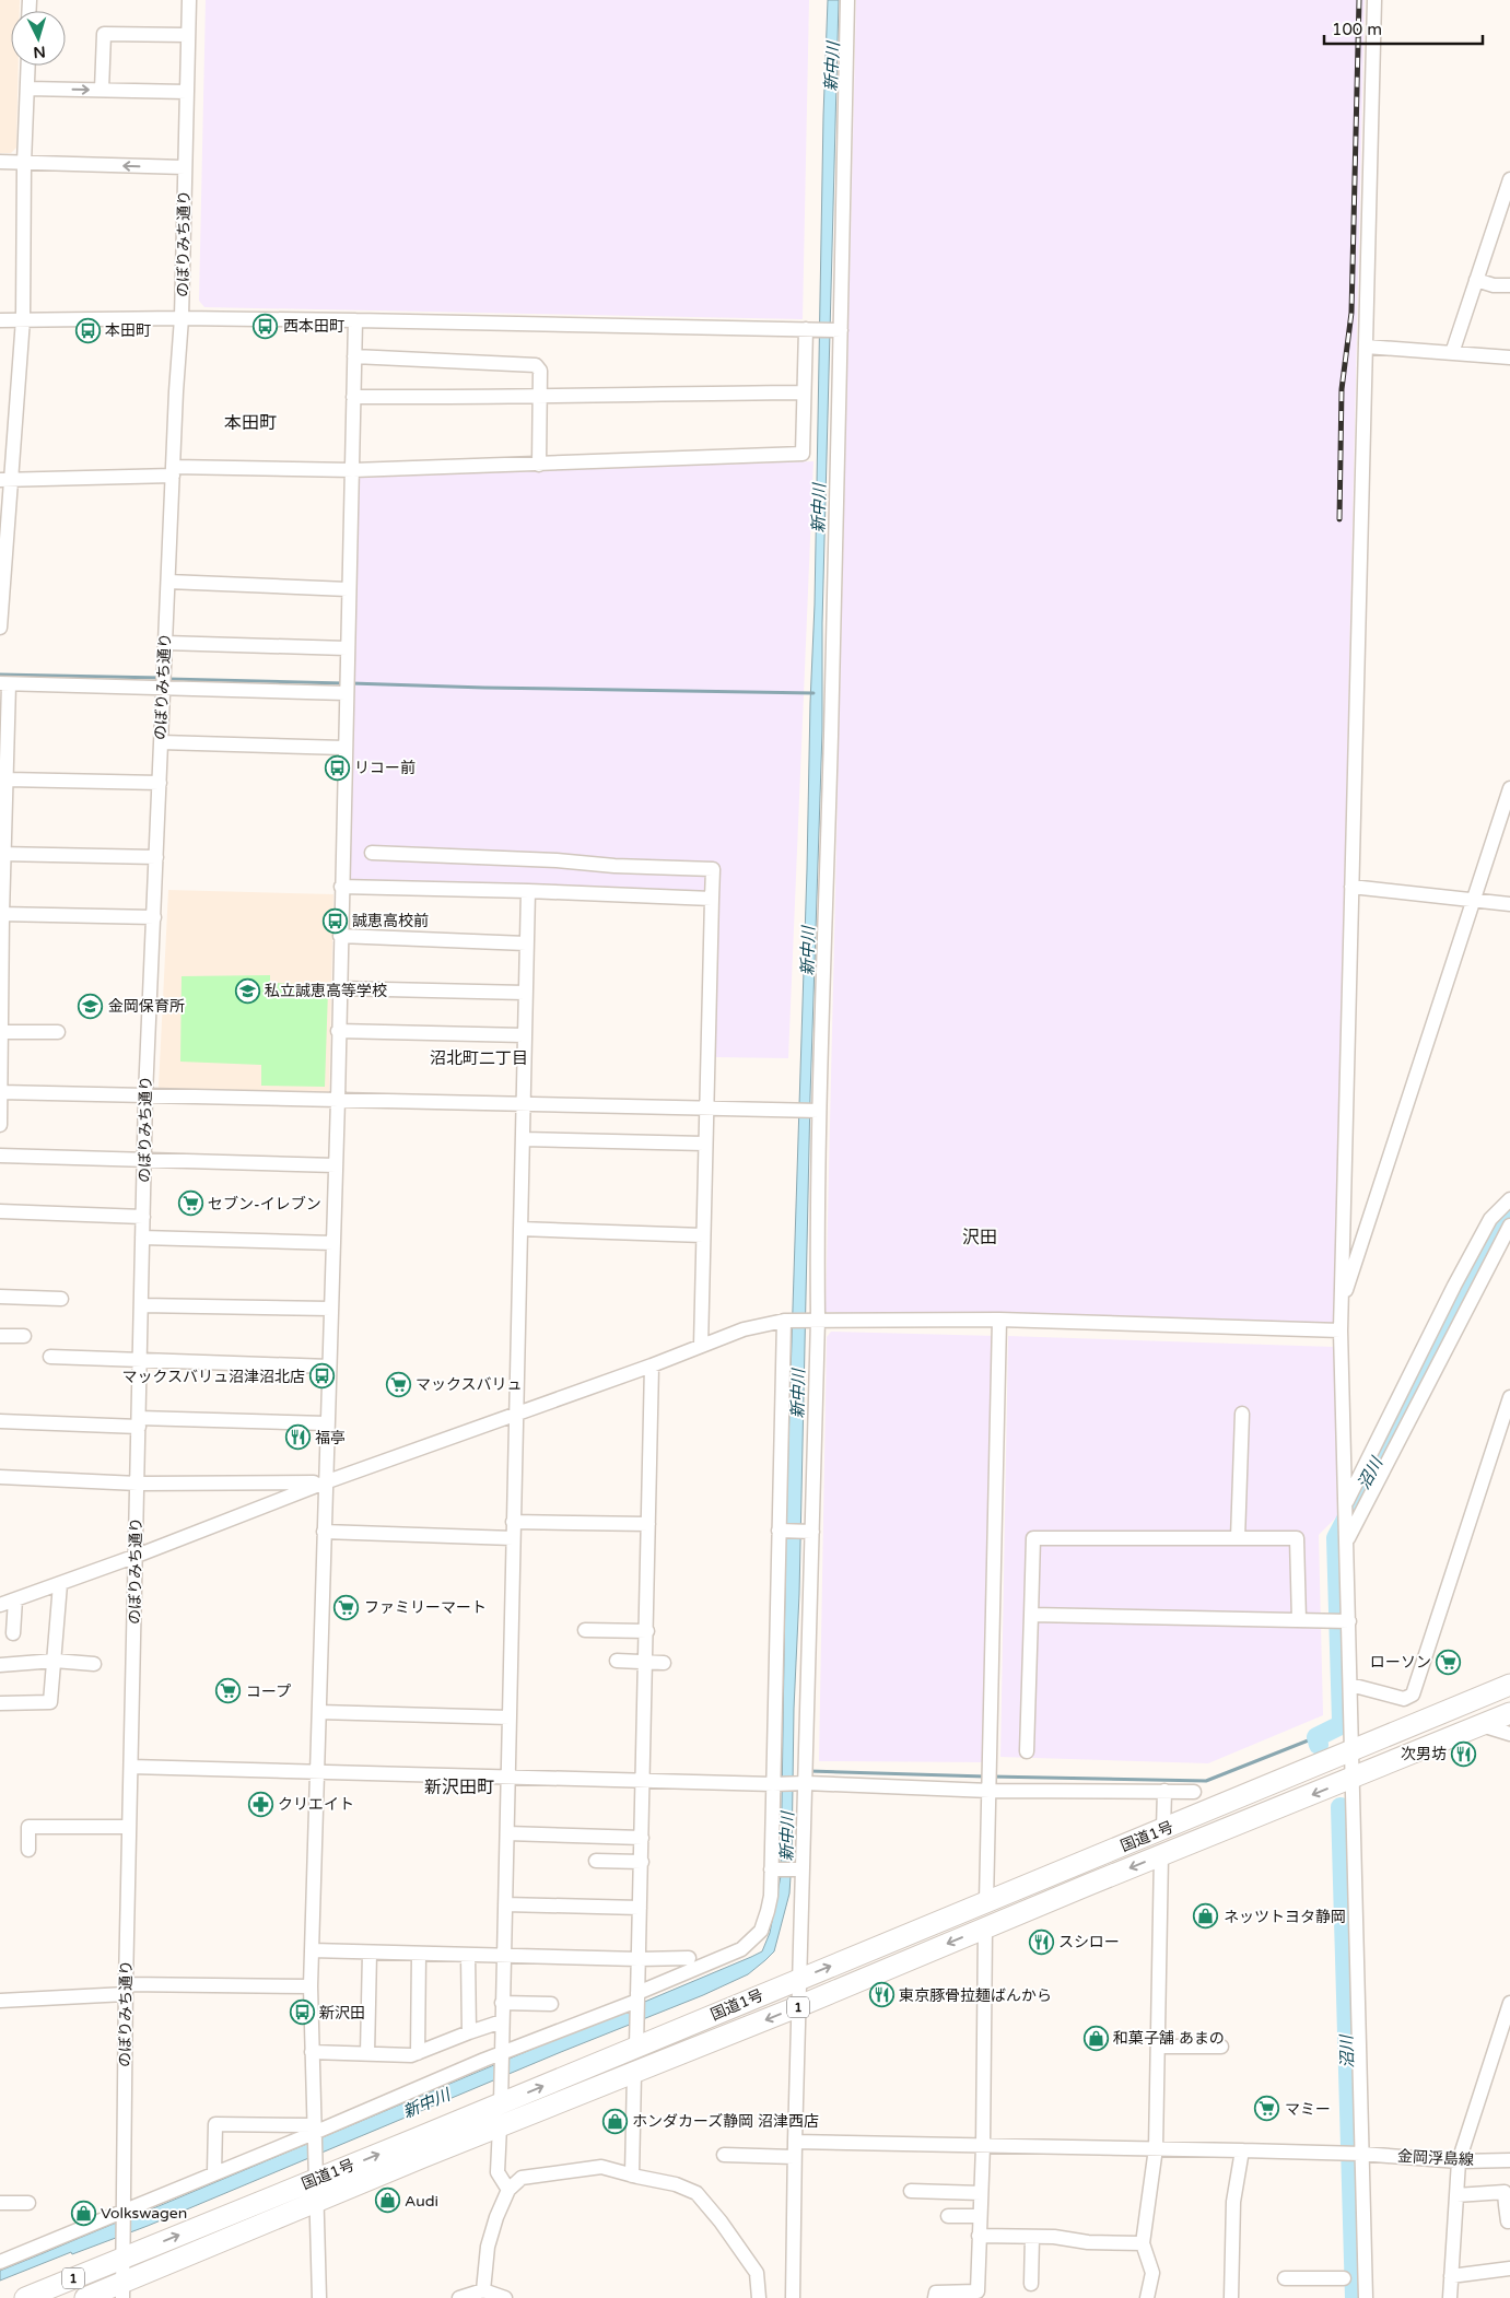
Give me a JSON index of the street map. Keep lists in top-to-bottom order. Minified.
{"streets":{"highway":["国道1号","1"],"street":["のぼりみち通り","金岡浮島線"]},"crossings":[["のぼりみち通り","国道1号"]],"districts":["本田町","沼北町二丁目","沢田","新沢田町"],"water":["新中川","沼川"],"places":{"bus stop":["西本田町","本田町","リコー前","誠恵高校前","マックスバリュ沼津沼北店","新沢田"],"school or university":["私立誠恵高等学校","金岡保育所"],"supermarket":["セブン-イレブン","マックスバリュ","ファミリーマート","ローソン","コープ","マミー"],"restaurant":["福亭","次男坊","スシロー","東京豚骨拉麺ばんから"],"pharmacy":["クリエイト"],"shop":["ネッツトヨタ静岡","和菓子舗 あまの","ホンダカーズ静岡 沼津西店","Audi","Volkswagen"]},"scale_bar":"100 m","north":"bottom"}
